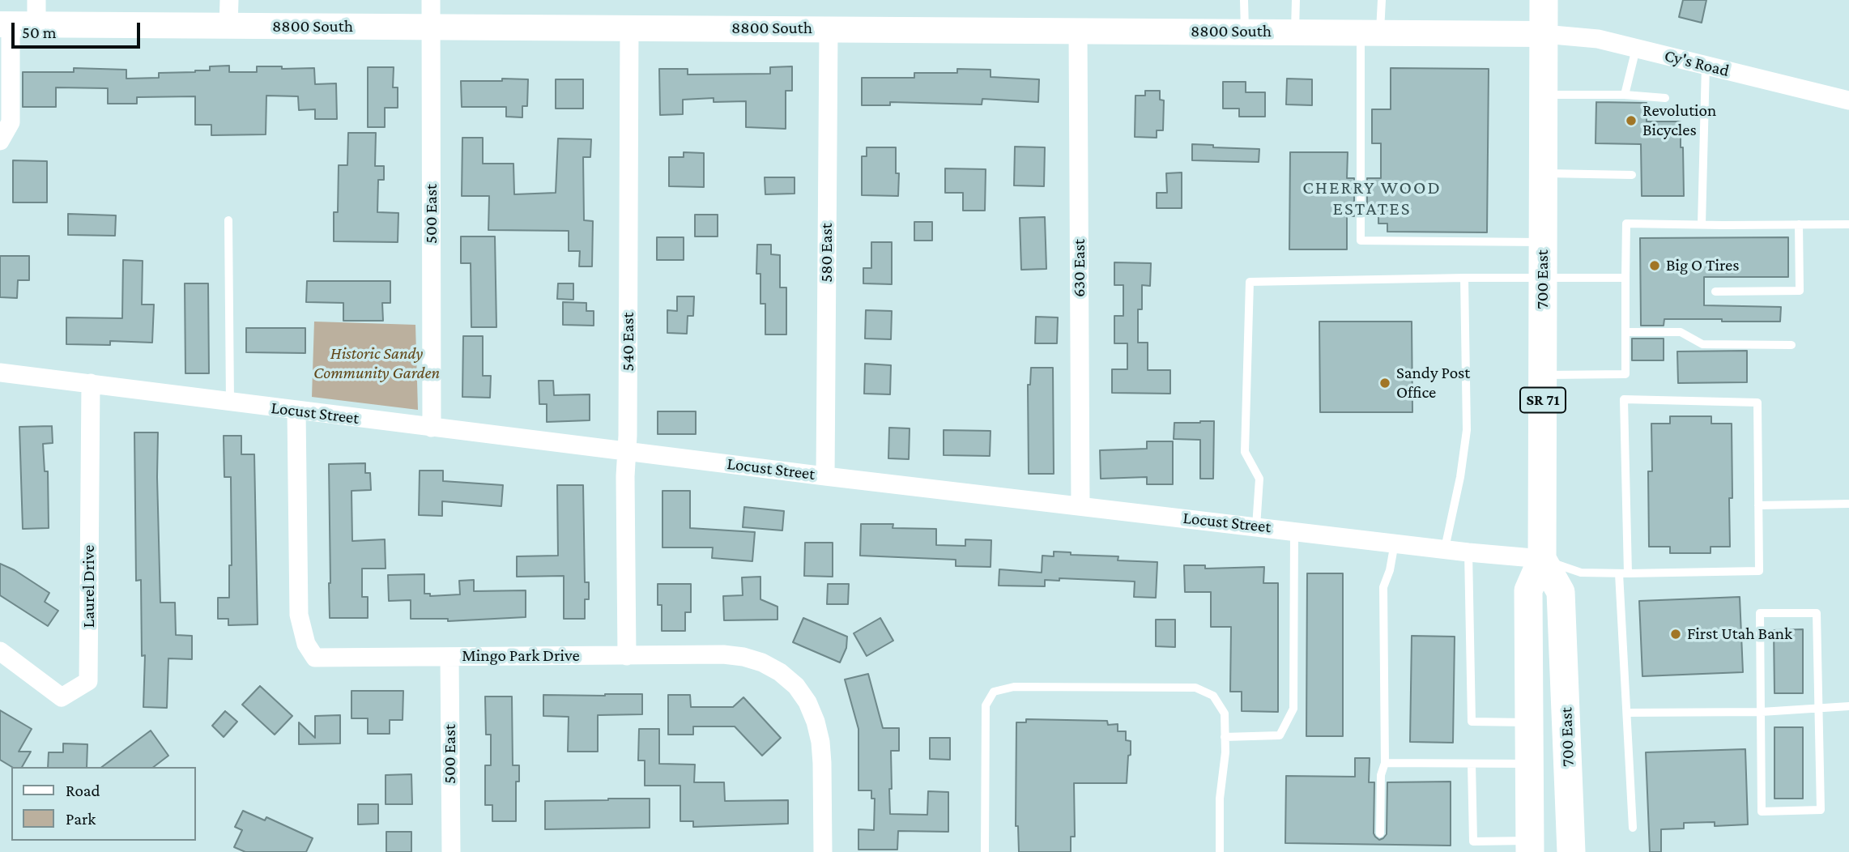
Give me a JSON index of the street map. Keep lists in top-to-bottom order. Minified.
{"streets":{"main road":["700 East","SR 71"],"street":["8800 South","Cy's Road","500 East","580 East","630 East","540 East","Locust Street","Laurel Drive","Mingo Park Drive"]},"crossings":[["8800 South","Cy's Road"],["8800 South","500 East"],["8800 South","580 East"],["8800 South","630 East"],["8800 South","700 East"],["8800 South","540 East"],["Cy's Road","700 East"],["500 East","Locust Street"],["500 East","Mingo Park Drive"],["580 East","Locust Street"],["630 East","Locust Street"],["700 East","Locust Street"],["540 East","Locust Street"],["540 East","Mingo Park Drive"],["Locust Street","Laurel Drive"],["Locust Street","Mingo Park Drive"]],"districts":["CHERRY WOOD ESTATES"],"parks":["Historic Sandy Community Garden"],"places":["Revolution Bicycles","Big O Tires","Sandy Post Office","First Utah Bank"],"legend":["Road","Park"],"scale_bar":"50 m"}
